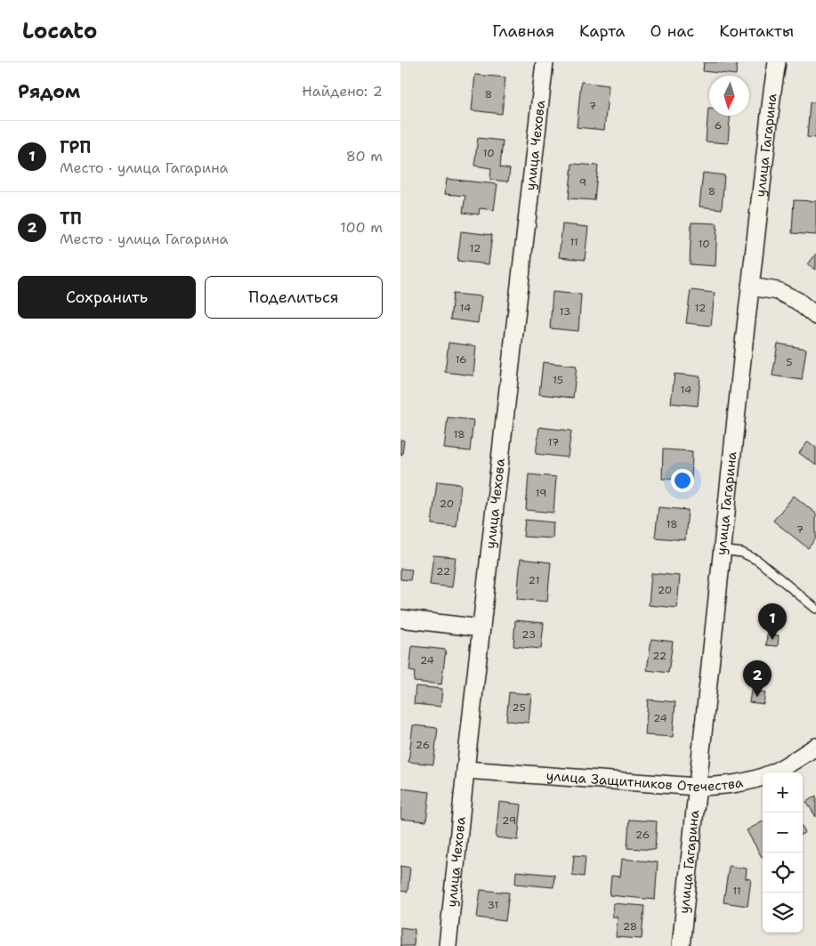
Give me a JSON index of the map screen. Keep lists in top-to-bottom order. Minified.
{"streets":{"street":["улица Чехова","улица Гагарина","улица Защитников Отечества"]},"crossings":[["улица Чехова","улица Защитников Отечества"],["улица Гагарина","улица Защитников Отечества"]],"house_numbers":["8","7","6","10","9","8","11","10","12","14","12","13","16","5","15","14","18","17","19","20","18","7","22","21","20","23","22","24","25","24","26","29","26","11","31","28"],"north":"bottom","page":{"header":"Locato","nav":["Главная","Карта","О нас","Контакты"],"heading":["Рядом","Найдено: 2"],"list":[{"mark":"1","name":"ГРП","note":"Место · улица Гагарина","value":"80 m"},{"mark":"2","name":"ТП","note":"Место · улица Гагарина","value":"100 m"}],"buttons":["Сохранить","Поделиться"],"pins":["1","2"],"map_buttons":["+","−"]}}
